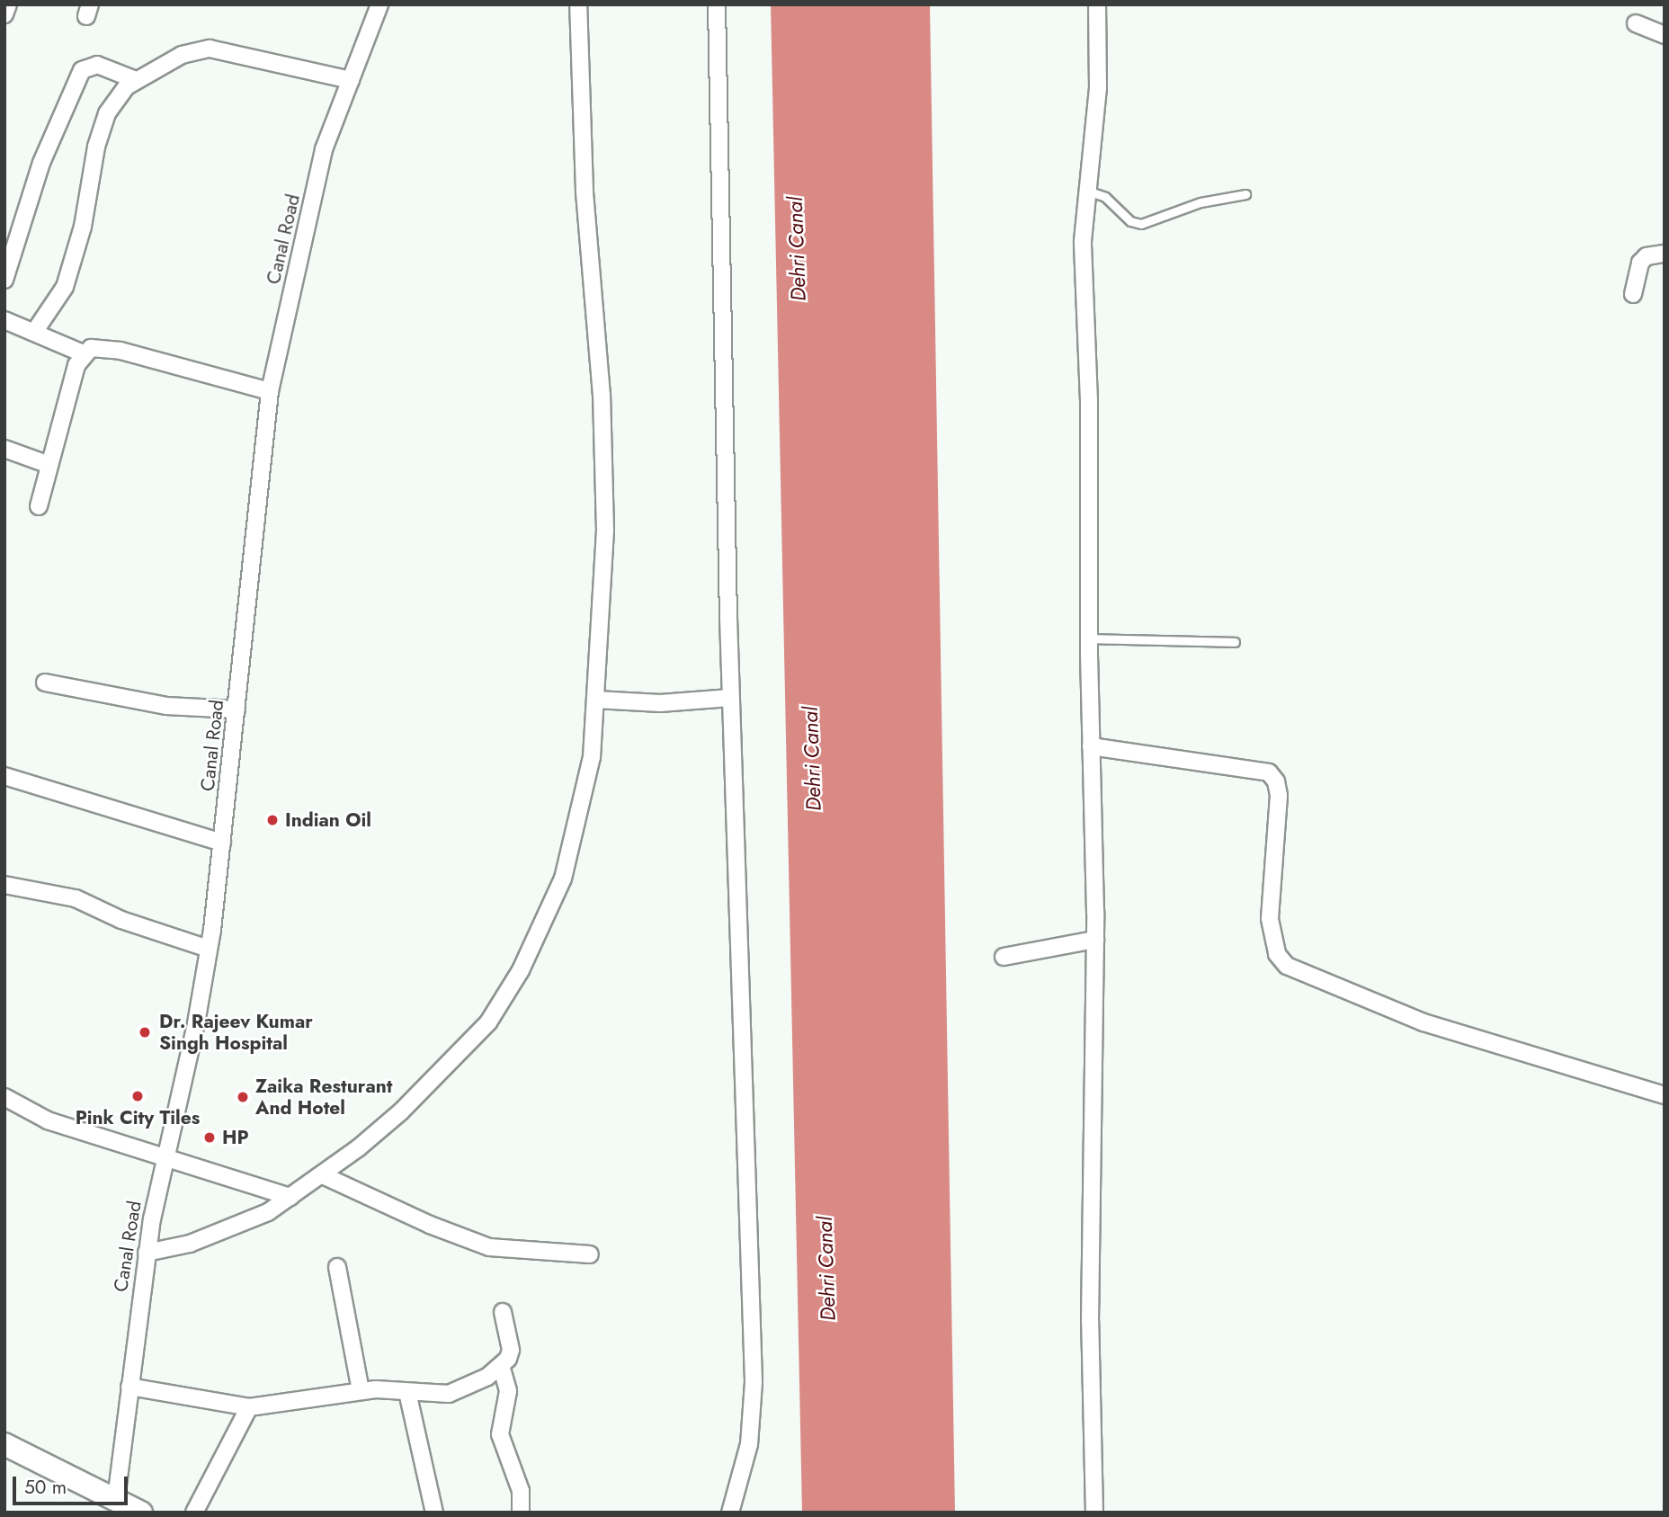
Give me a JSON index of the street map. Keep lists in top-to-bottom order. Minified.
{"streets":{"street":["Canal Road"]},"water":["Dehri Canal"],"places":["Indian Oil","Dr. Rajeev Kumar Singh Hospital","Pink City Tiles","Zaika Resturant And Hotel","HP"],"scale_bar":"50 m"}
